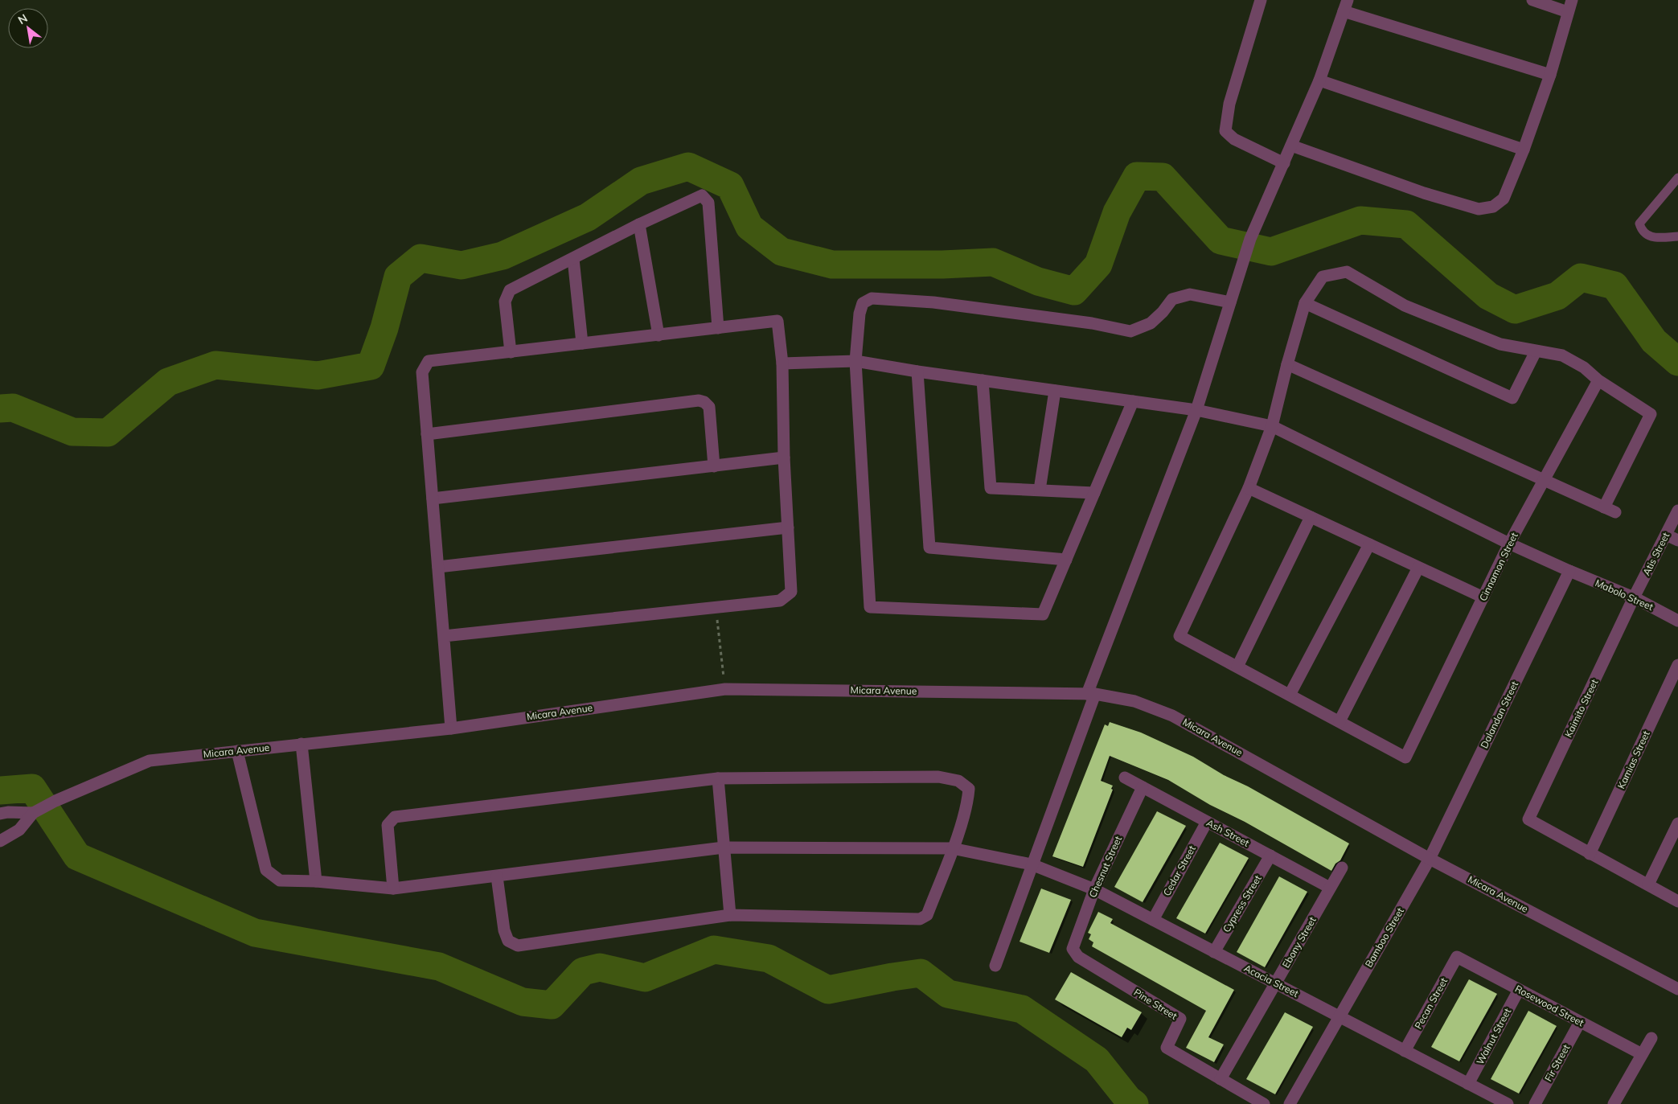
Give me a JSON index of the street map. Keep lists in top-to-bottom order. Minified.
{"streets":{"street":["Atis Street","Cinnamon Street","Mabolo Street","Micara Avenue","Kaimito Street","Dalandan Street","Kamias Street","Ash Street","Chesnut Street","Cedar Street","Cypress Street","Bamboo Street","Ebony Street","Acacia Street","Pecan Street","Pine Street","Rosewood Street","Walnut Street","Fir Street"]},"crossings":[["Atis Street","Mabolo Street"],["Atis Street","Kaimito Street"],["Cinnamon Street","Mabolo Street"],["Mabolo Street","Kaimito Street"],["Mabolo Street","Dalandan Street"],["Micara Avenue","Dalandan Street"],["Micara Avenue","Bamboo Street"],["Micara Avenue","Acacia Street"],["Kaimito Street","Kamias Street"],["Dalandan Street","Bamboo Street"],["Ash Street","Chesnut Street"],["Ash Street","Cedar Street"],["Ash Street","Cypress Street"],["Ash Street","Ebony Street"],["Chesnut Street","Acacia Street"],["Chesnut Street","Pine Street"],["Cedar Street","Acacia Street"],["Cypress Street","Acacia Street"],["Bamboo Street","Acacia Street"],["Ebony Street","Acacia Street"],["Ebony Street","Pine Street"],["Acacia Street","Pecan Street"],["Acacia Street","Walnut Street"],["Pecan Street","Rosewood Street"],["Rosewood Street","Walnut Street"],["Rosewood Street","Fir Street"]],"north":"top left"}
